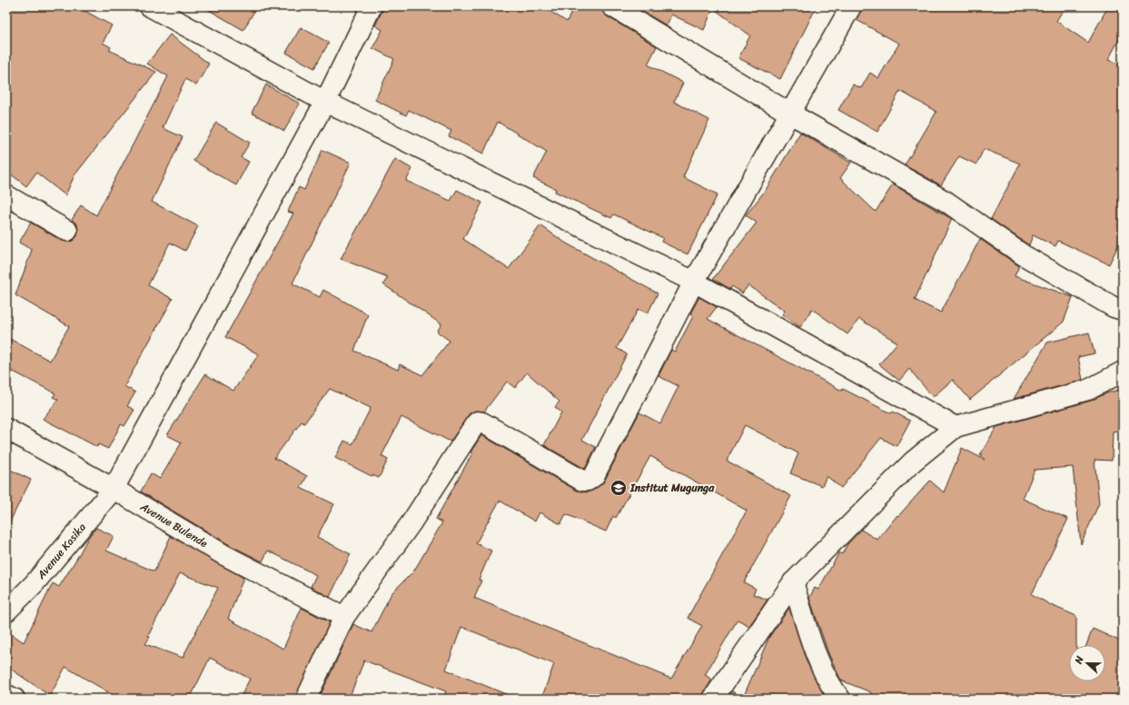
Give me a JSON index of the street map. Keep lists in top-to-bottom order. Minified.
{"streets":{"street":["Avenue Bulende","Avenue Kasika"]},"crossings":[["Avenue Bulende","Avenue Kasika"]],"places":{"school or university":["Institut Mugunga"]},"north":"left"}
